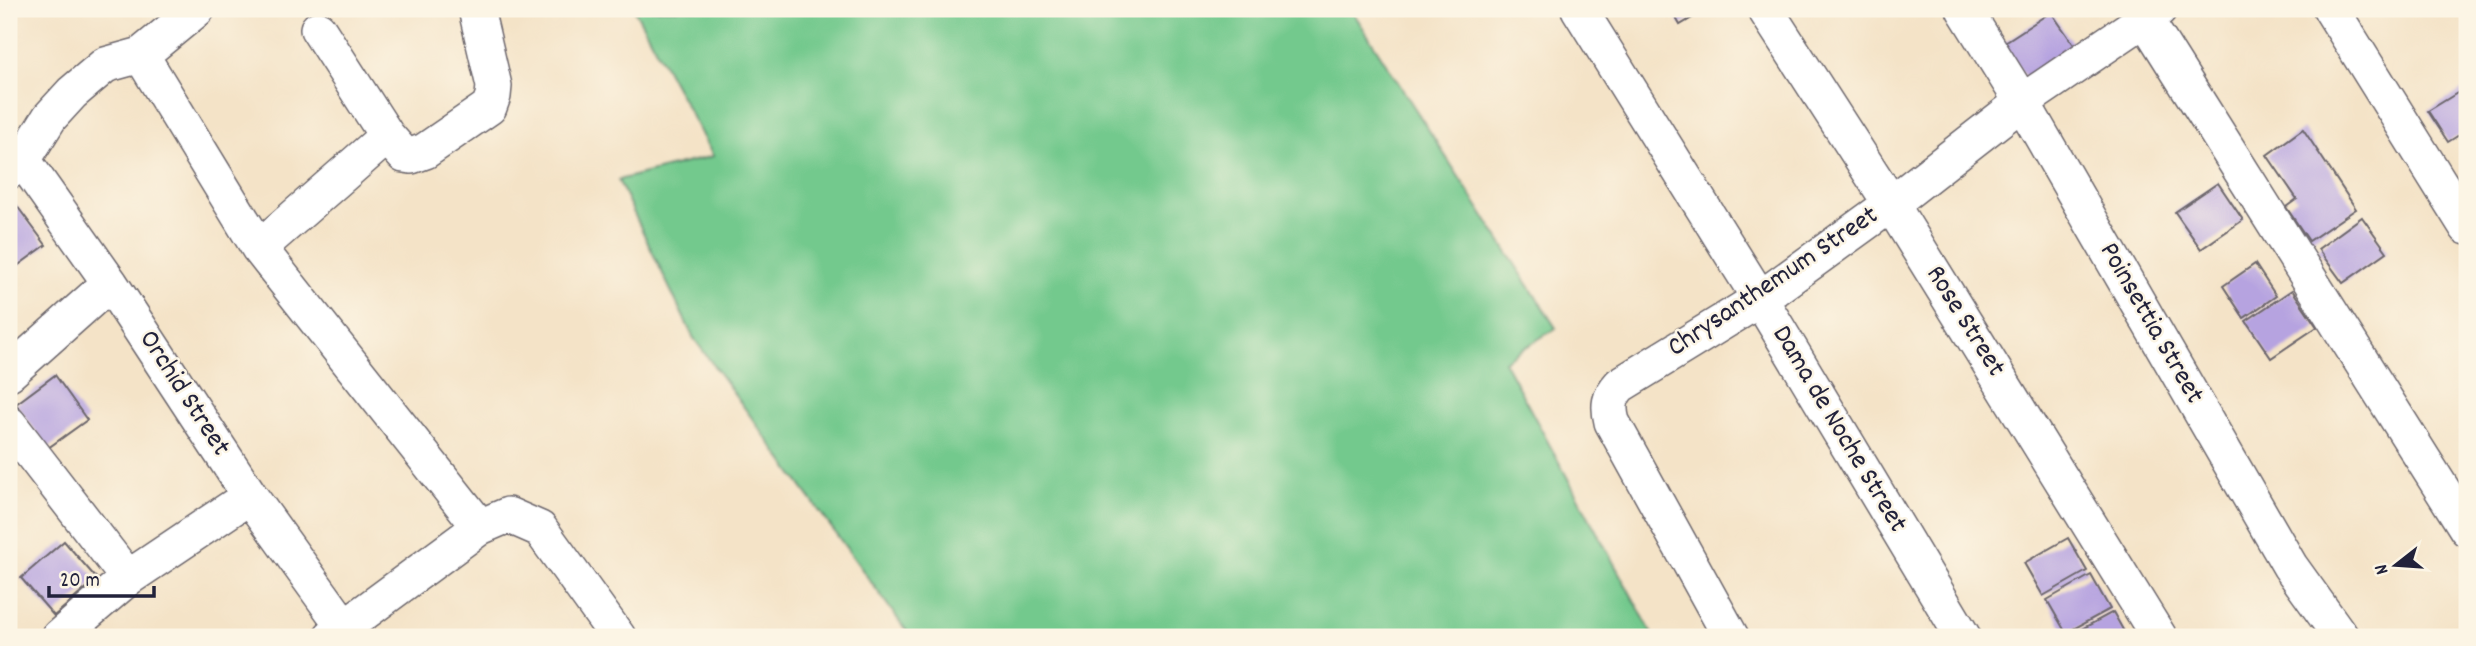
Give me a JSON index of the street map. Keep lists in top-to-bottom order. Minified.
{"streets":{"street":["Chrysanthemum Street","Rose Street","Poinsettia Street","Orchid Street","Dama de Noche Street"]},"crossings":[["Chrysanthemum Street","Rose Street"],["Chrysanthemum Street","Poinsettia Street"],["Chrysanthemum Street","Dama de Noche Street"]],"scale_bar":"20 m","north":"left"}
